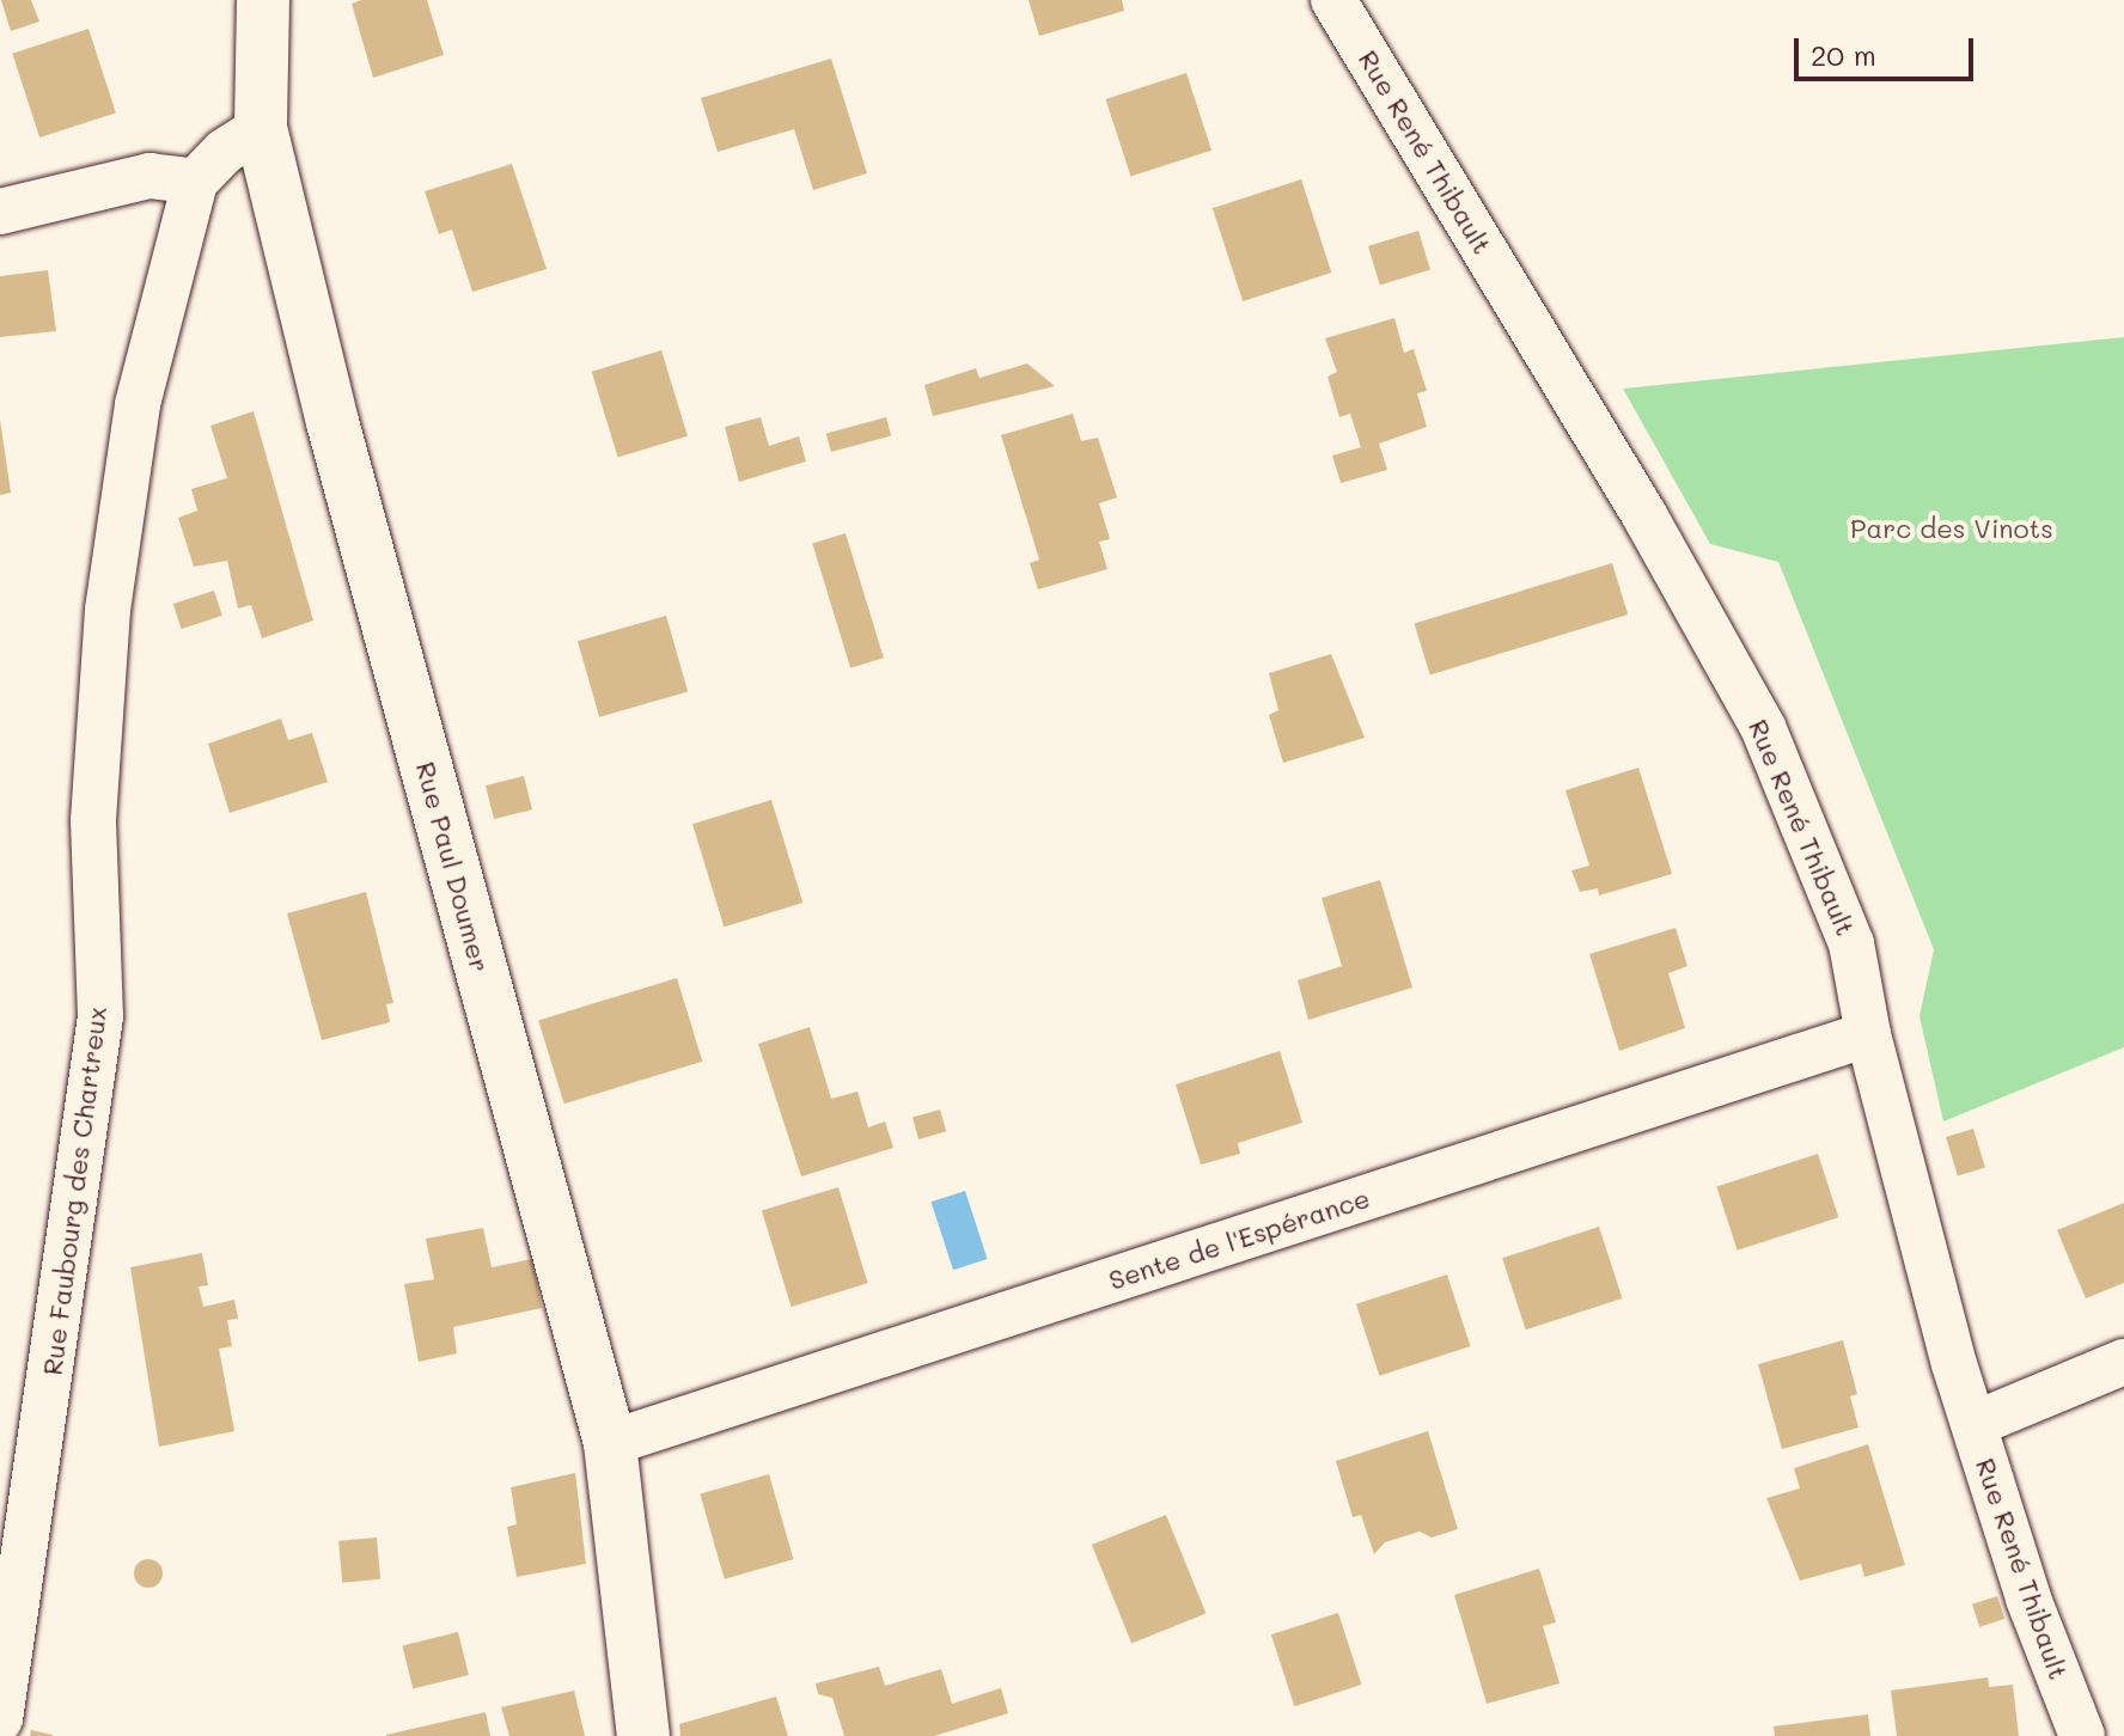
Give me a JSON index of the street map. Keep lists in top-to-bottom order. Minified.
{"streets":{"street":["Rue René Thibault","Rue Paul Doumer","Rue Faubourg des Chartreux","Sente de l'Espérance"]},"crossings":[["Rue René Thibault","Sente de l'Espérance"],["Rue Paul Doumer","Sente de l'Espérance"]],"parks":["Parc des Vinots"],"scale_bar":"20 m"}
